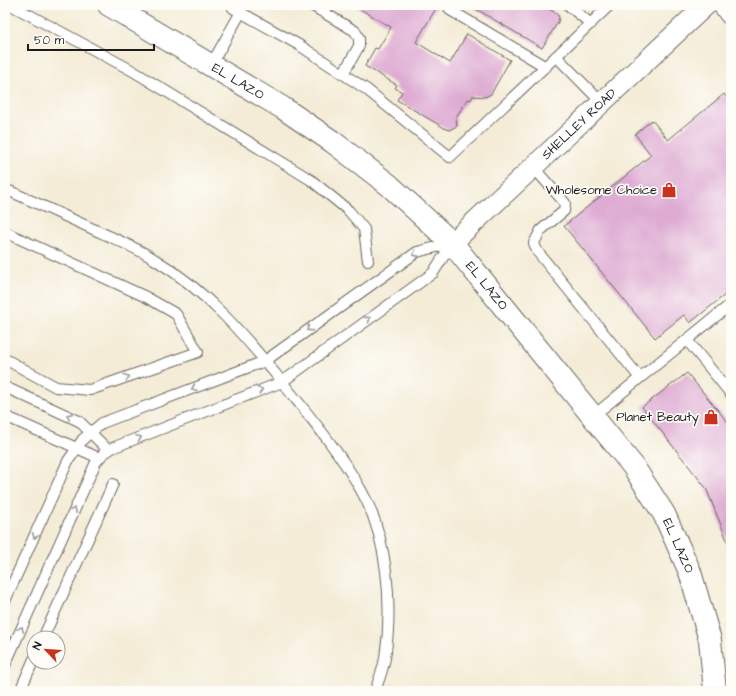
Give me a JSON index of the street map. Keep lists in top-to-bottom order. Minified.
{"streets":{"street":["EL LAZO","SHELLEY ROAD"]},"crossings":[["EL LAZO","SHELLEY ROAD"]],"places":{"shop":["Wholesome Choice","Planet Beauty"]},"scale_bar":"50 m","north":"top left"}
